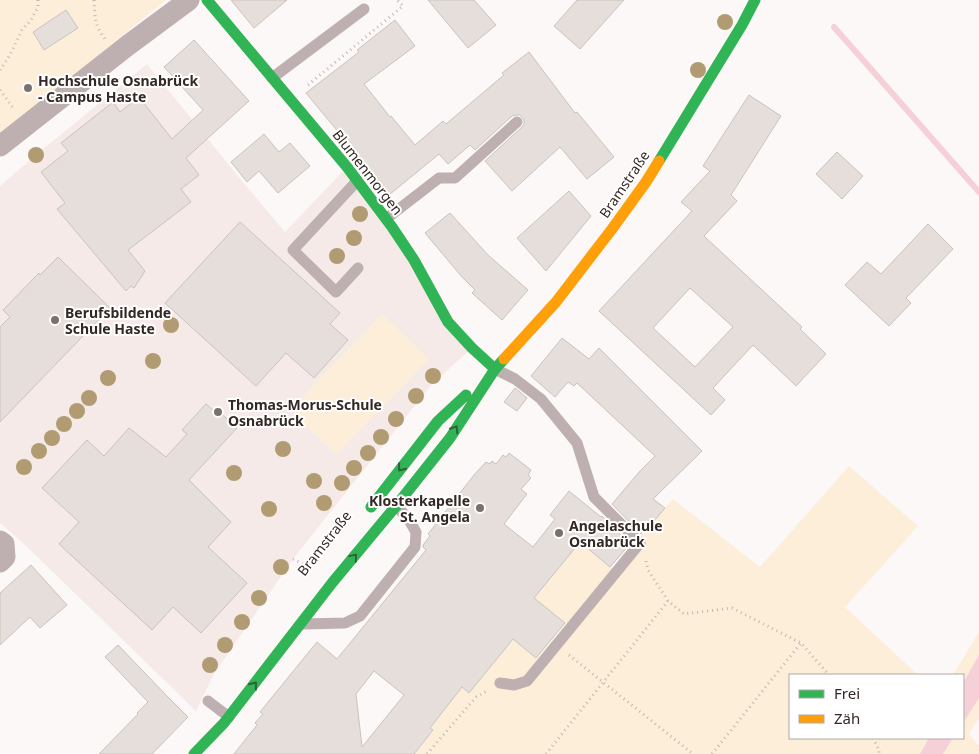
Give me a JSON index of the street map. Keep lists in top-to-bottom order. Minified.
{"streets":{"street":["Blumenmorgen","Bramstraße"]},"crossings":[["Blumenmorgen","Bramstraße"]],"places":["Hochschule Osnabrück - Campus Haste","Berufsbildende Schule Haste","Thomas-Morus-Schule Osnabrück","Klosterkapelle St. Angela","Angelaschule Osnabrück"],"legend":["Frei","Zäh"]}
